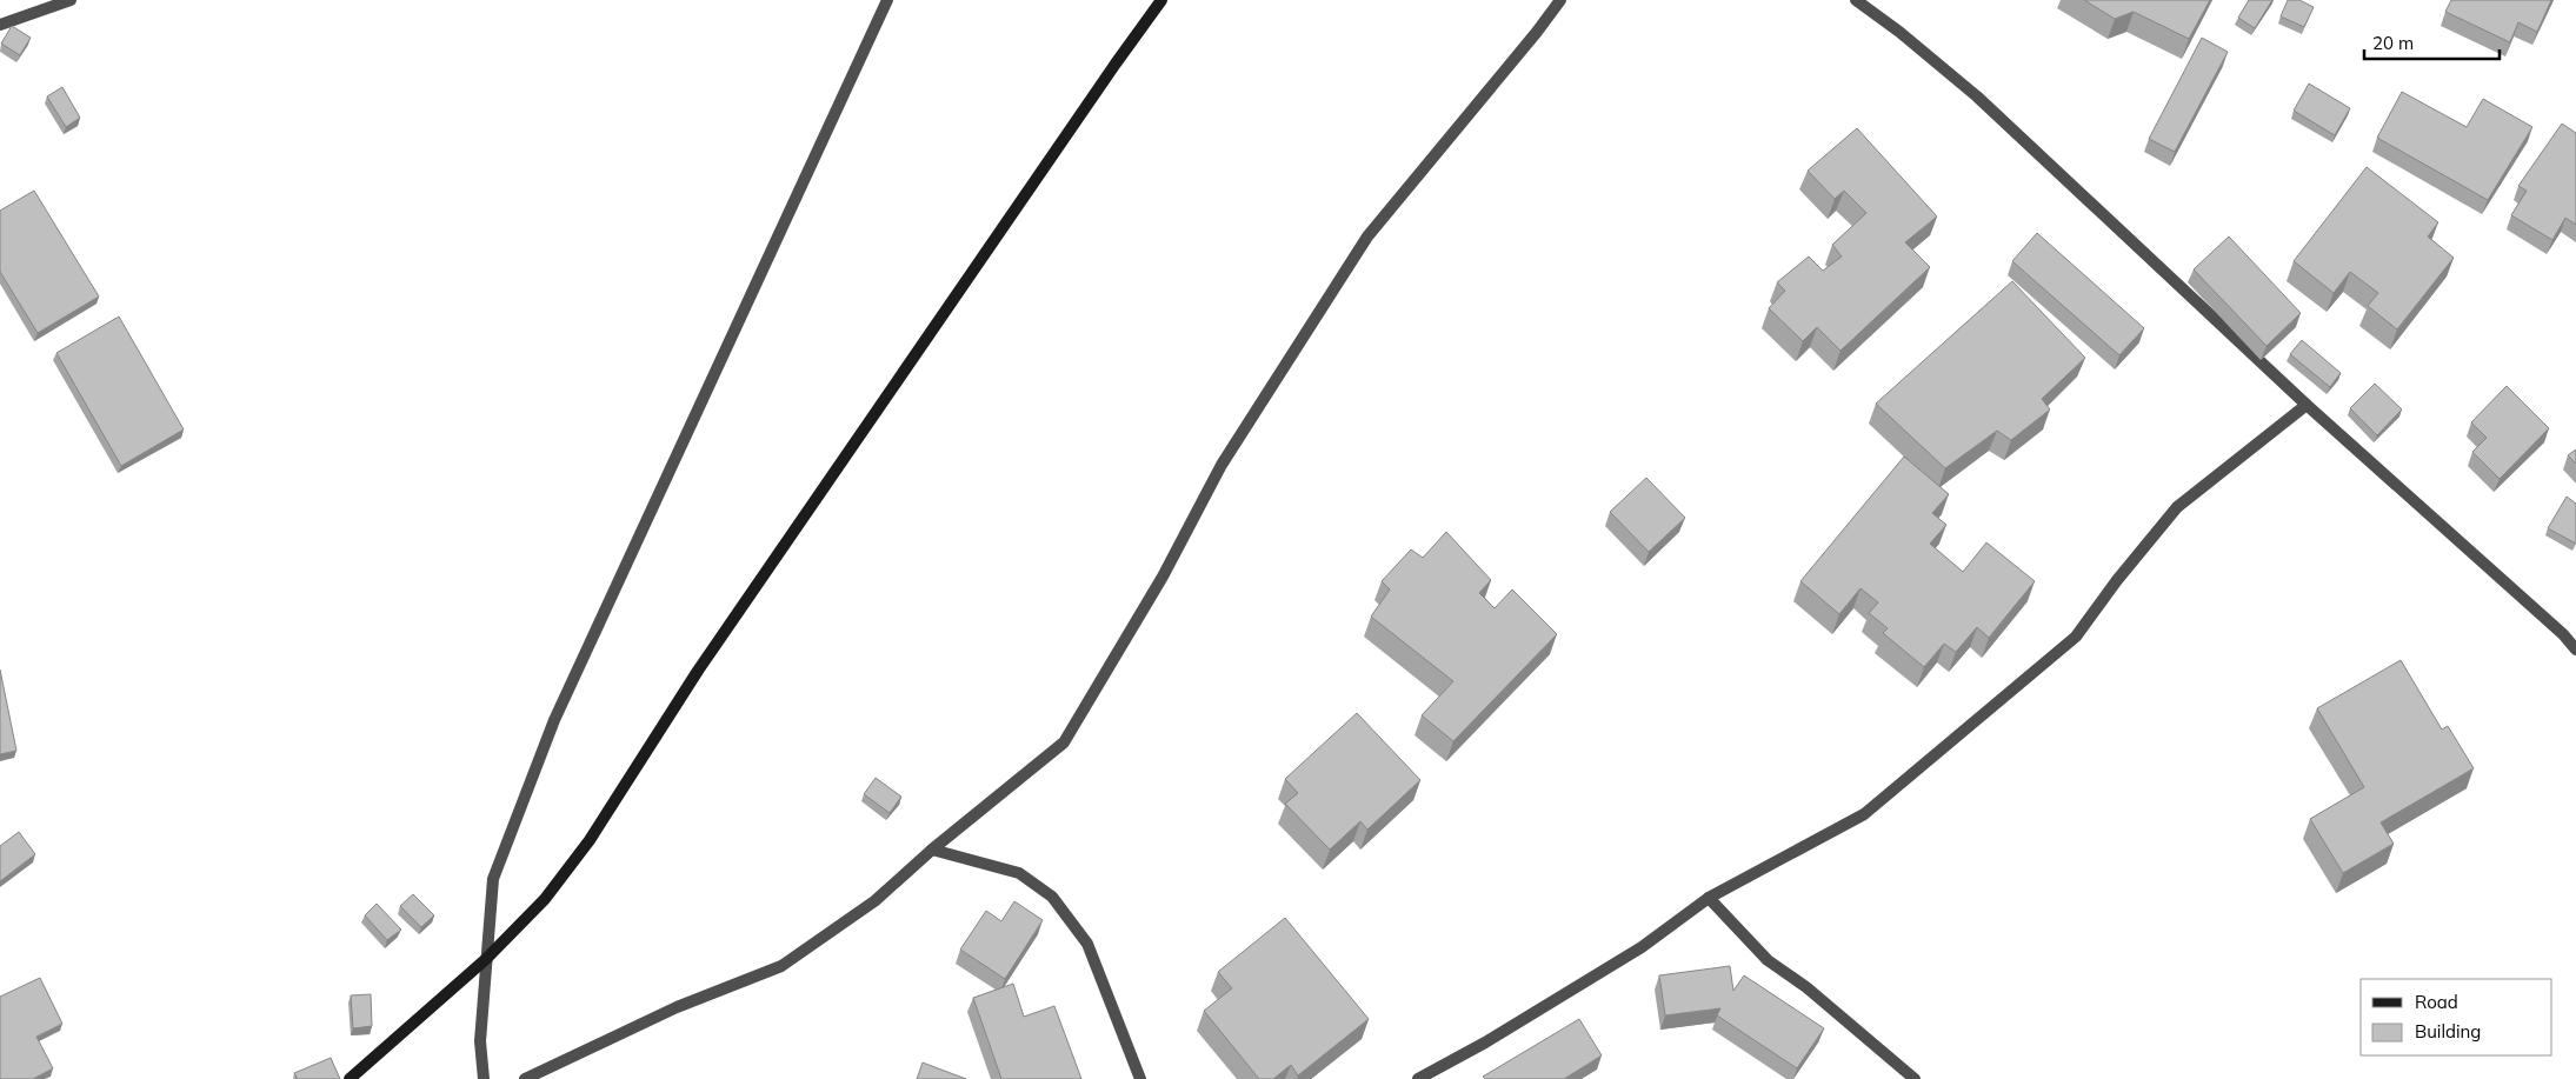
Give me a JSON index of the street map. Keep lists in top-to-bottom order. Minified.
{"legend":["Road","Building"],"scale_bar":"20 m"}
